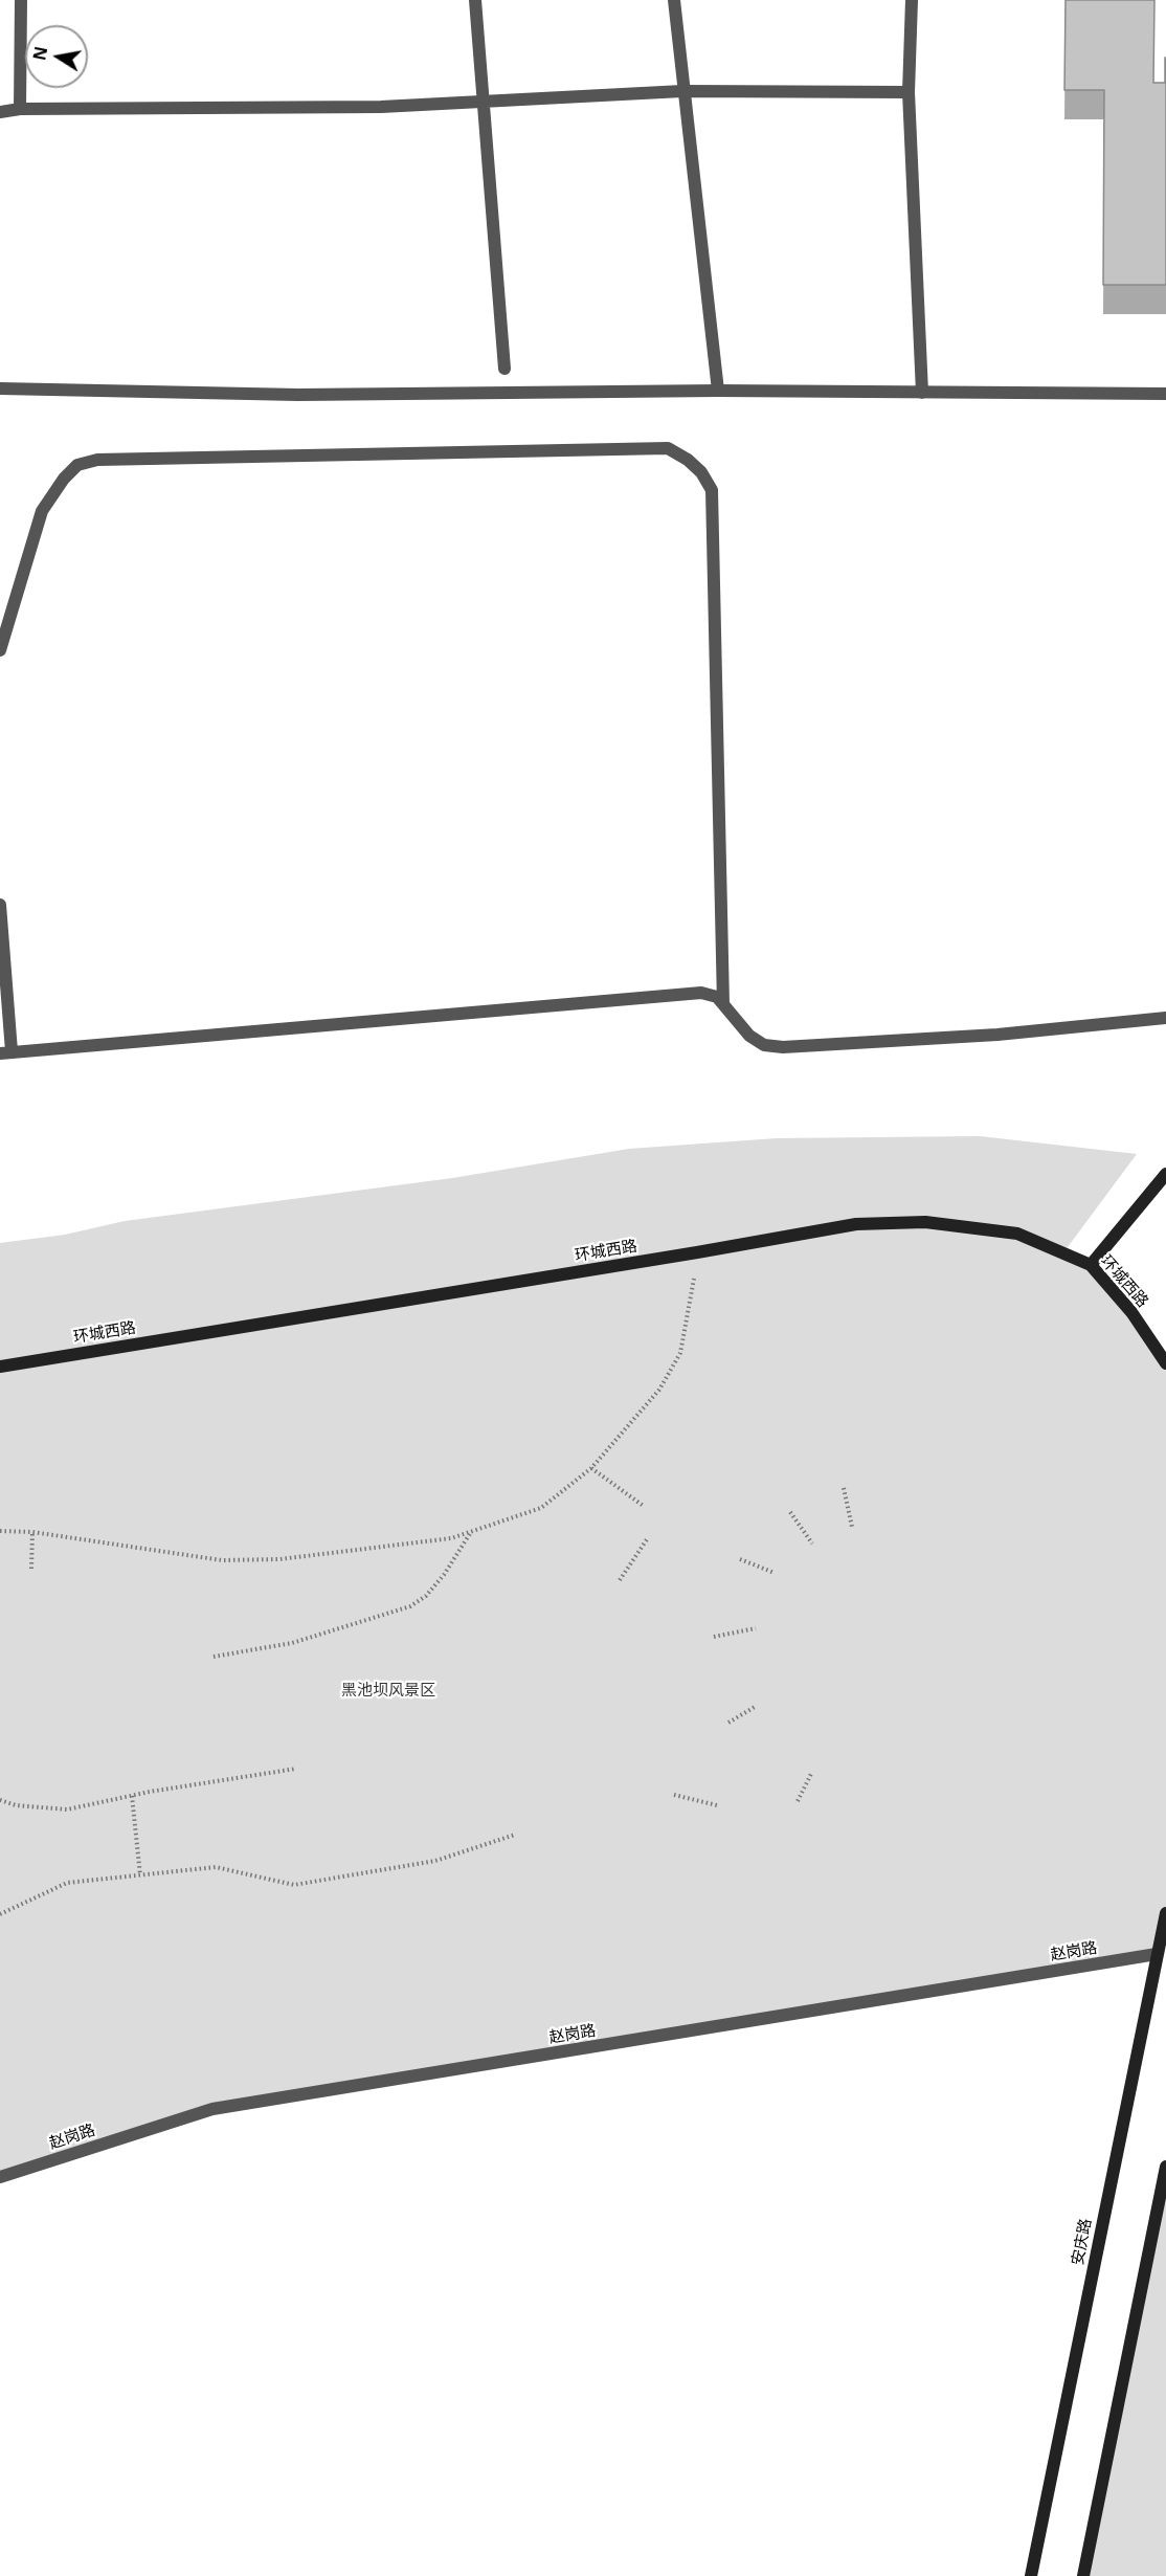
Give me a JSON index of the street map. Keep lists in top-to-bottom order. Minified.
{"streets":{"street":["环城西路","赵岗路","安庆路"]},"crossings":[["赵岗路","安庆路"]],"parks":["黑池坝风景区"],"north":"left"}
